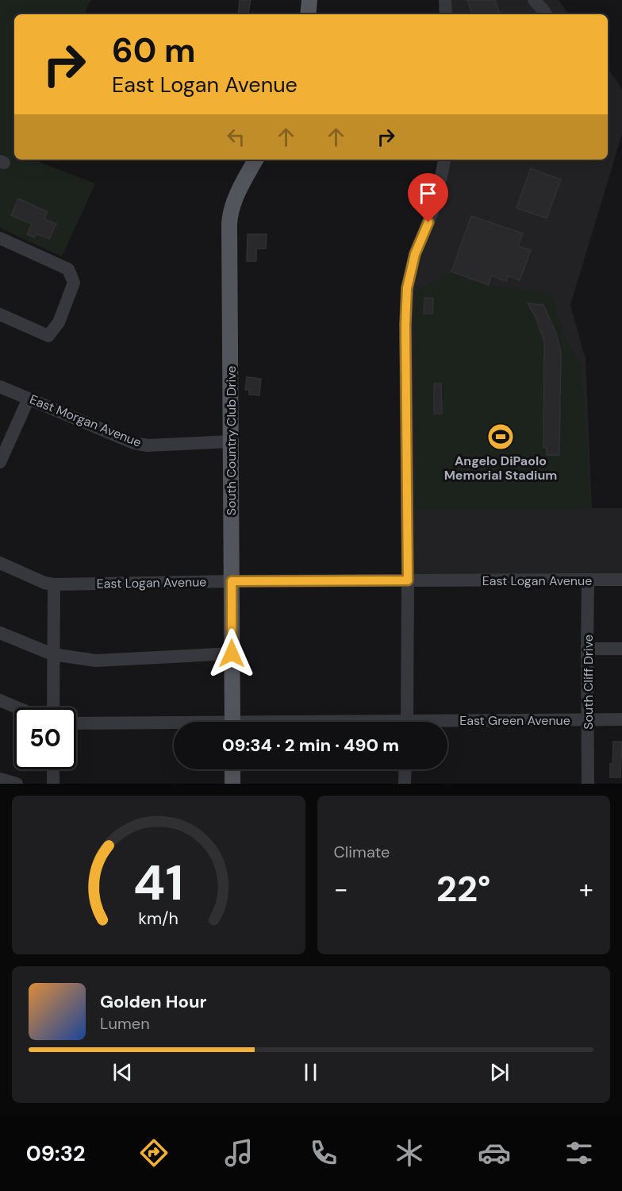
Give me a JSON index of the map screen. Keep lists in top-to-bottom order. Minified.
{"streets":{"main road":["South Country Club Drive"],"street":["East Morgan Avenue","East Logan Avenue","South Cliff Drive","East Green Avenue"]},"crossings":[["East Morgan Avenue","South Country Club Drive"],["South Country Club Drive","East Logan Avenue"],["East Logan Avenue","South Cliff Drive"],["South Cliff Drive","East Green Avenue"]],"places":{"sports":["Angelo DiPaolo Memorial Stadium"]},"page":{"turn":["60 m","East Logan Avenue"],"limit":"50","trip":"09:34 · 2 min · 490 m","tile":"Climate","heat":["−","22°","+"],"song":["Golden Hour","Lumen"],"tabs":"09:32","gauge":["41","km/h"]}}
